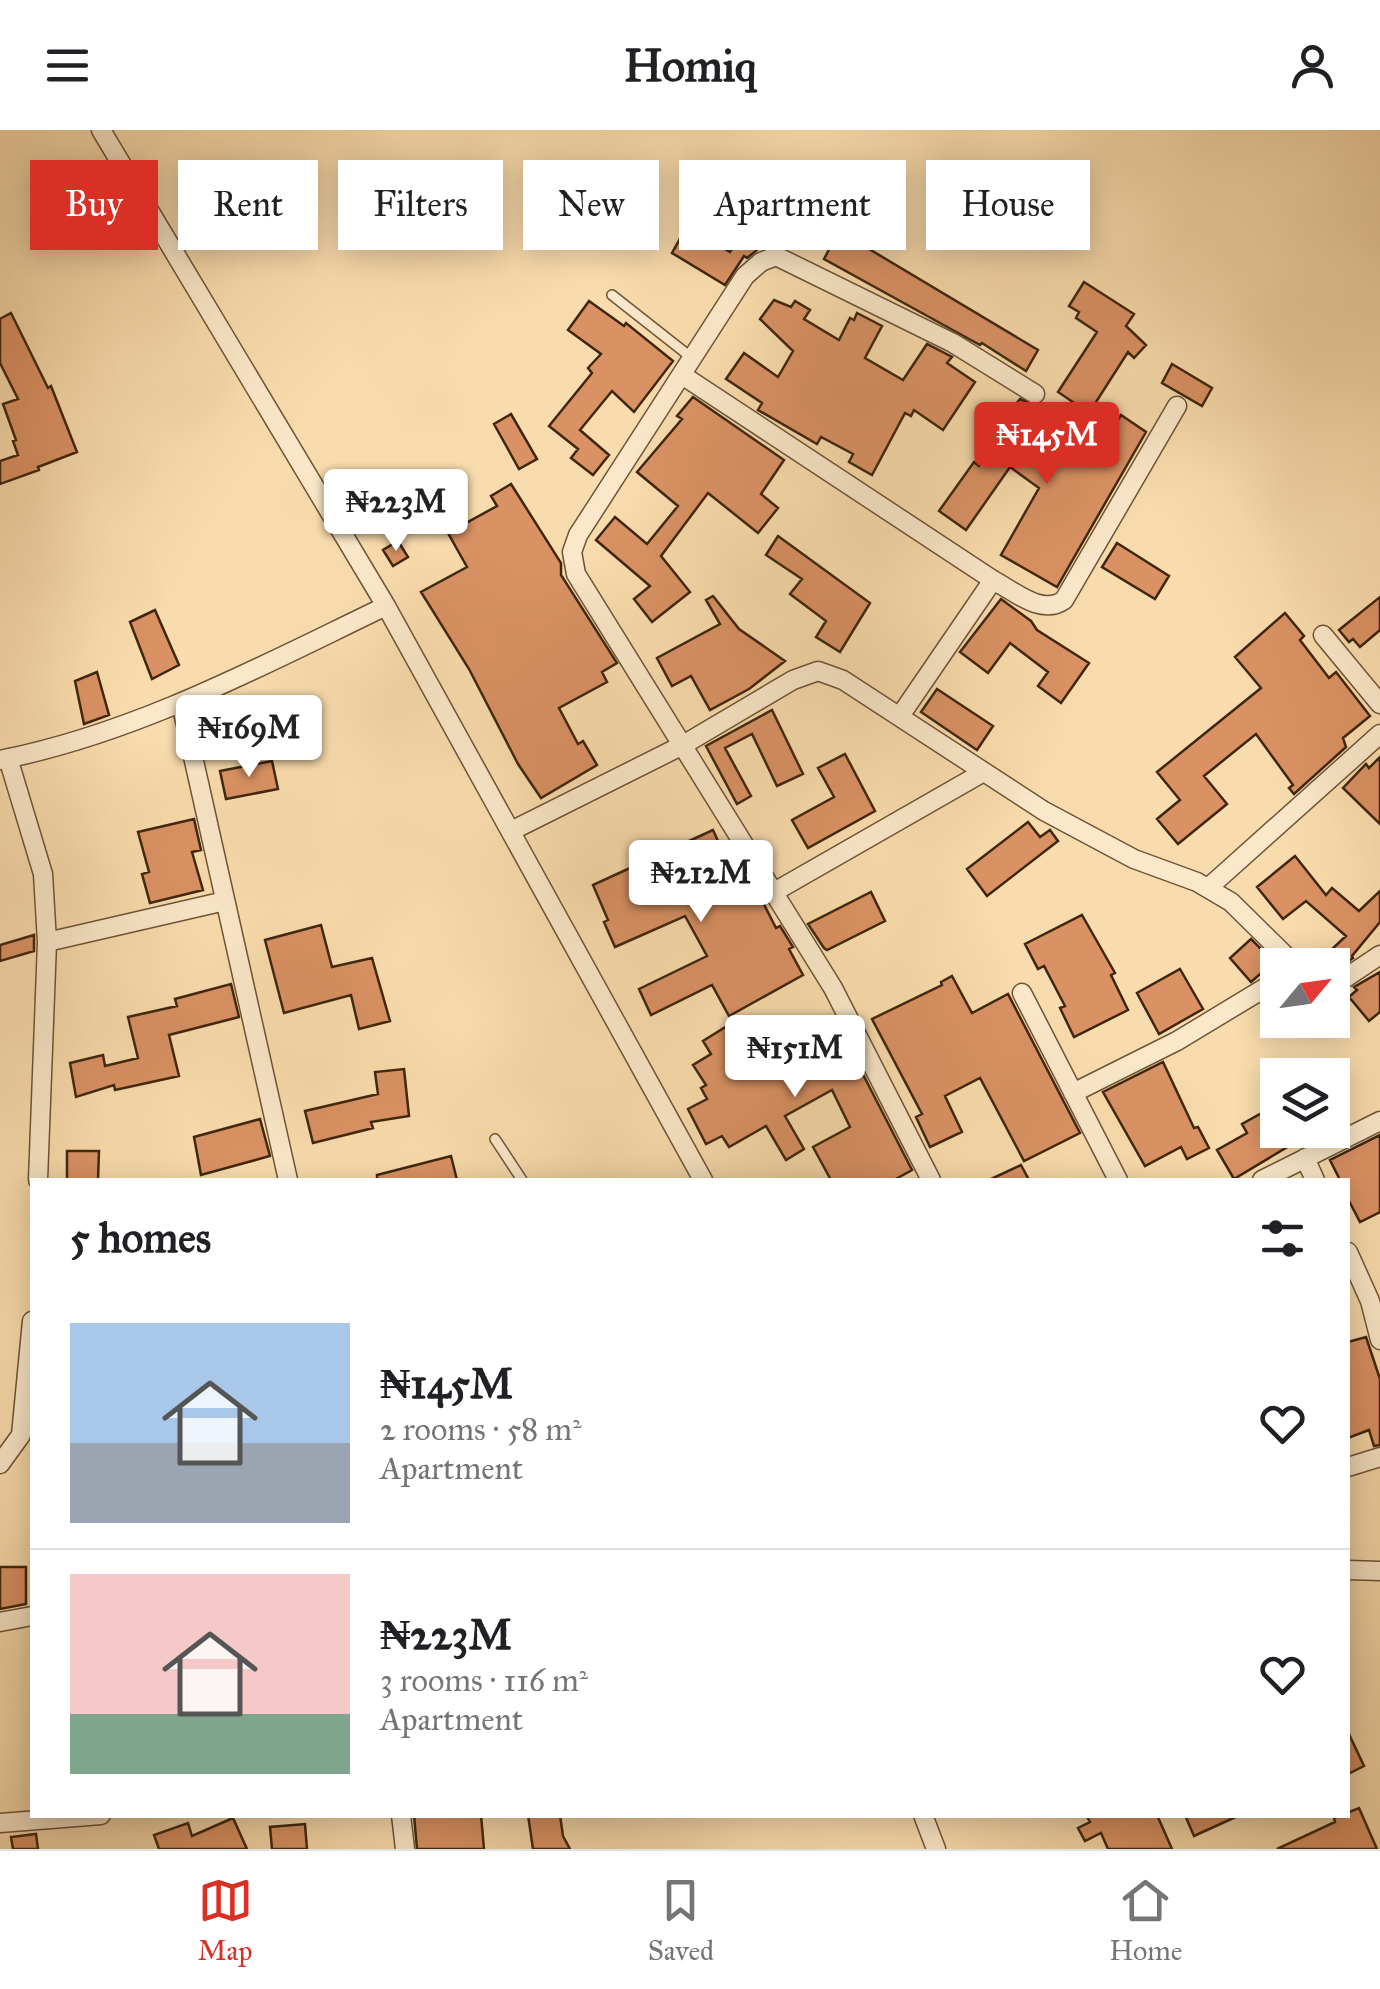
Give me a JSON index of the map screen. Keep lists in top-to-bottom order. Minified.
{"north":"top right","page":{"header":"Homiq","chip":["Buy","Rent","Filters","New","Apartment","House"],"price":["₦145M","₦223M","₦169M","₦212M","₦151M"],"heading":"5 homes","list":[{"name":"₦145M","note":"2 rooms · 58 m² · Apartment"},{"name":"₦223M","note":"3 rooms · 116 m² · Apartment"}],"tabs":["Map","Saved","Home"]}}
